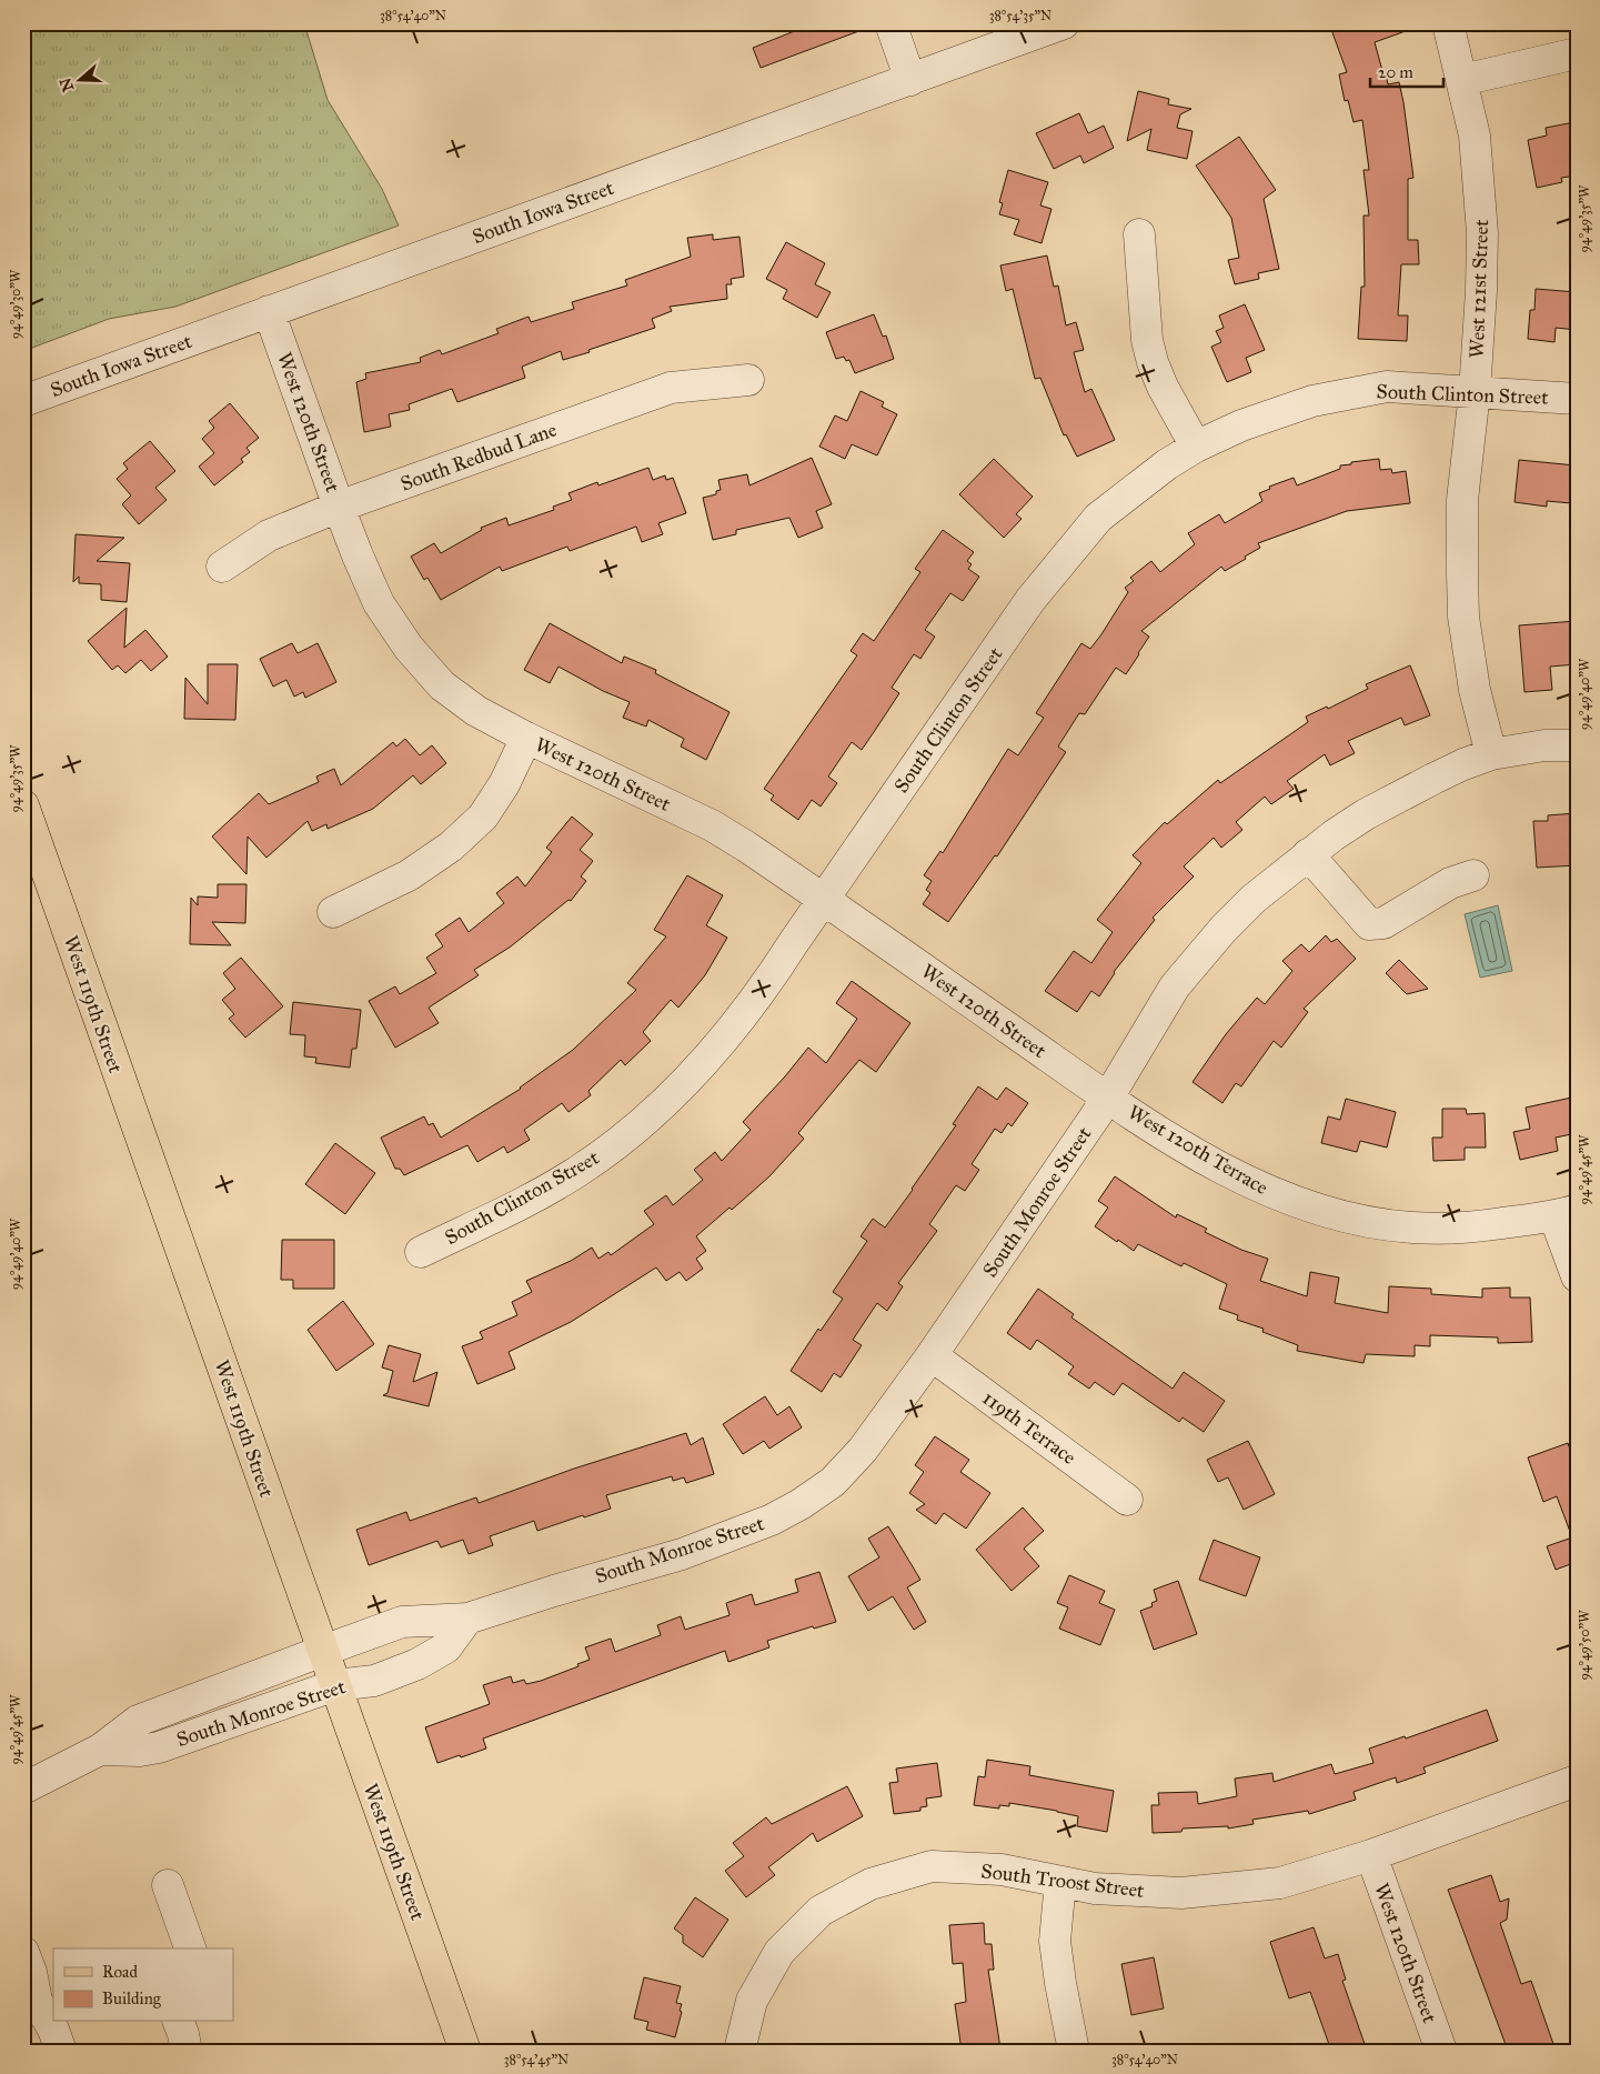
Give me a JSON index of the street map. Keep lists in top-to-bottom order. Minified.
{"streets":{"main road":["West 119th Street"],"street":["South Iowa Street","West 121st Street","South Clinton Street","West 120th Street","South Redbud Lane","West 120th Terrace","South Monroe Street","119th Terrace","South Troost Street"]},"crossings":[["South Iowa Street","West 120th Street"],["West 121st Street","South Clinton Street"],["West 121st Street","South Monroe Street"],["South Clinton Street","West 120th Street"],["West 120th Street","South Redbud Lane"],["West 120th Street","West 120th Terrace"],["West 120th Street","South Monroe Street"],["West 120th Street","South Troost Street"],["West 119th Street","South Monroe Street"],["West 120th Terrace","South Monroe Street"],["South Monroe Street","119th Terrace"]],"legend":["Road","Building"],"scale_bar":"20 m","north":"left","coordinates":["38°54'40\"N","38°54'35\"N","94°49'35\"W","94°49'30\"W","94°49'40\"W","94°49'45\"W","94°49'50\"W","38°54'45\"N"]}
